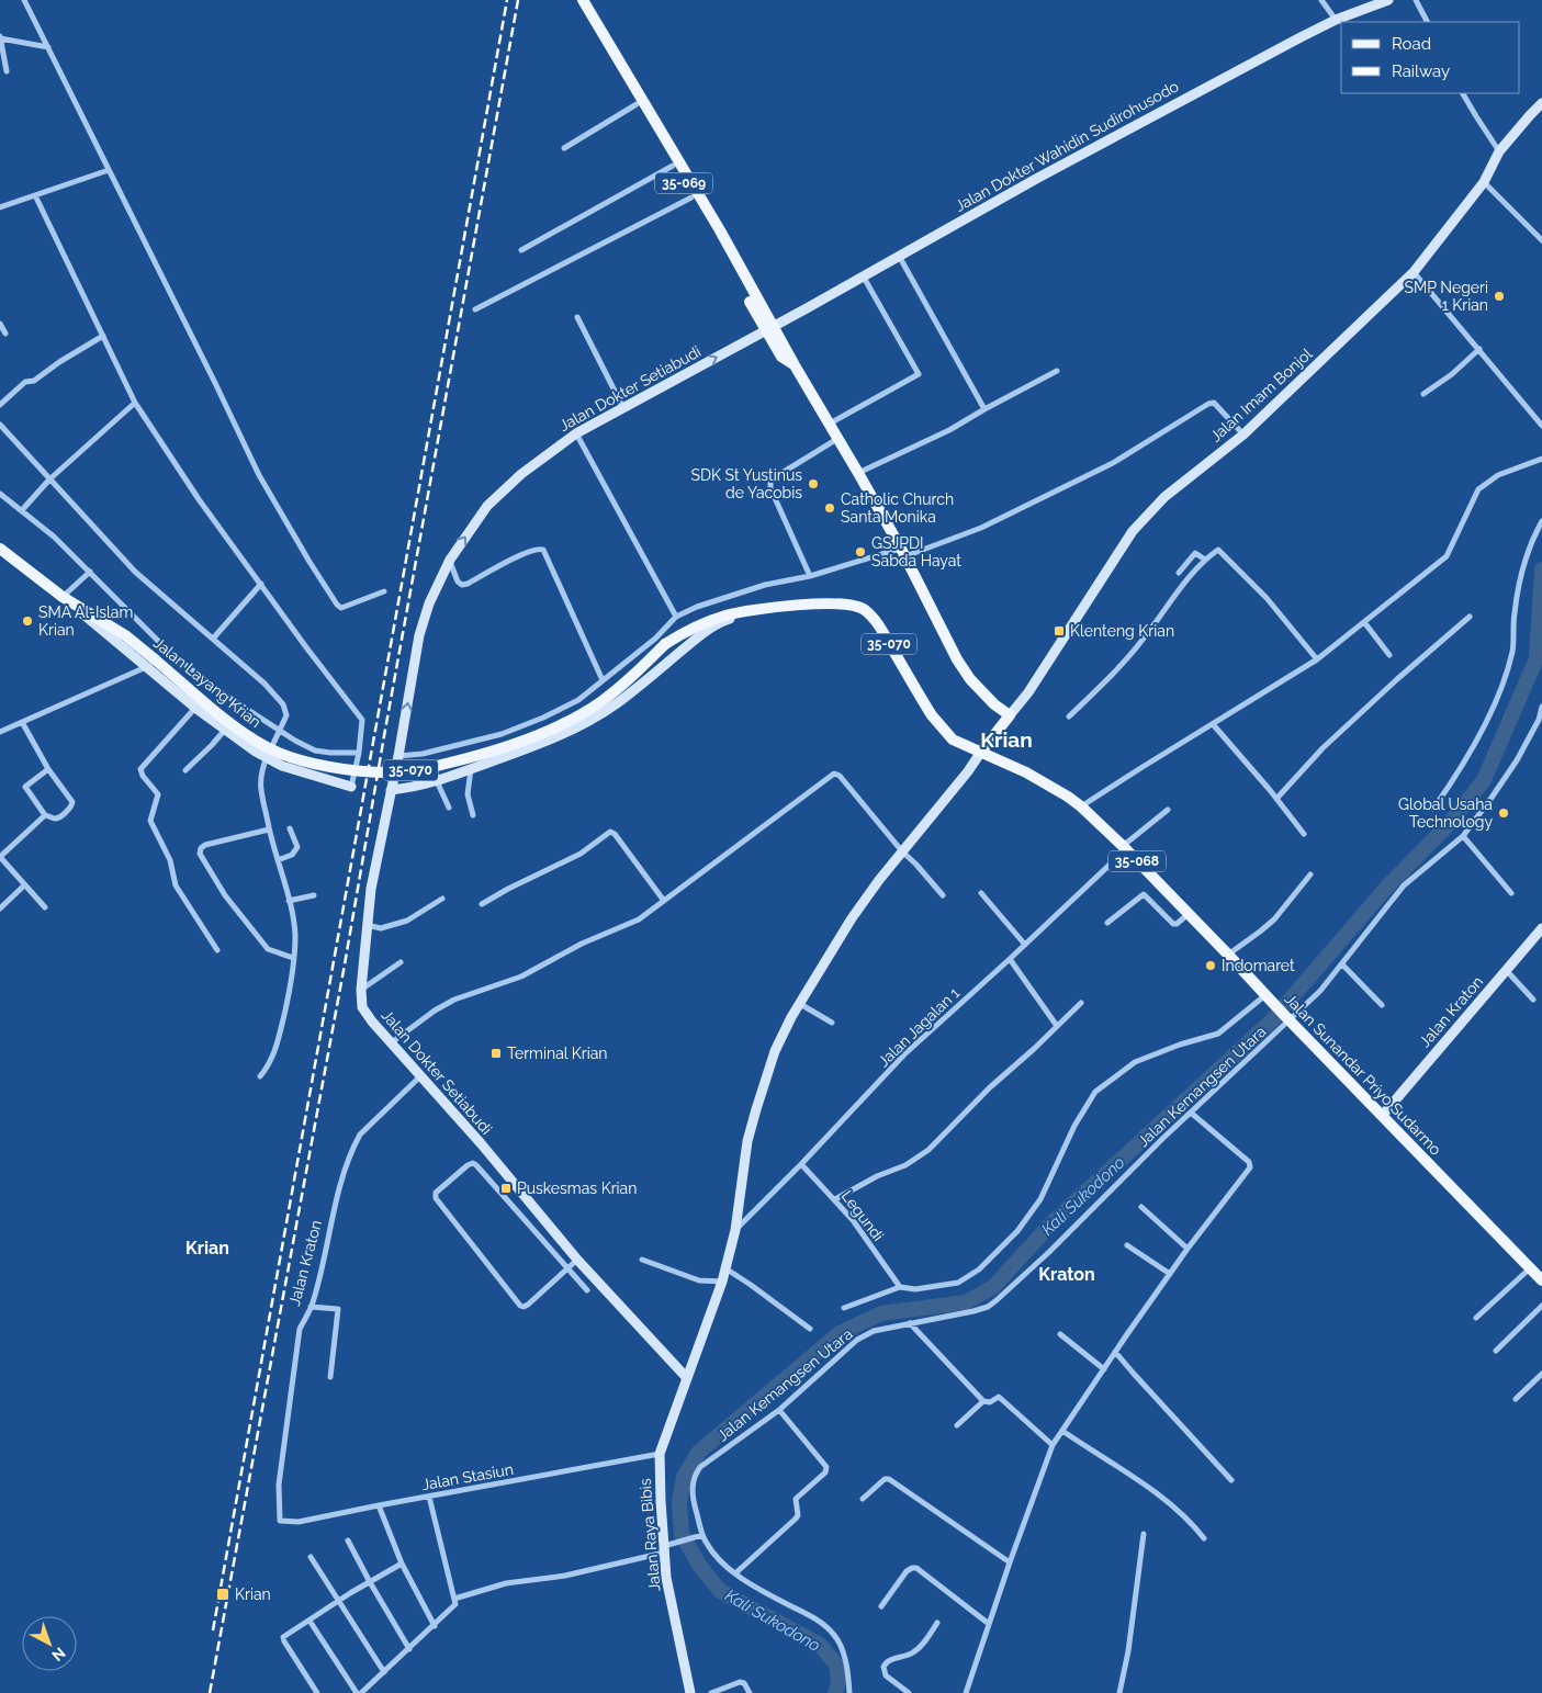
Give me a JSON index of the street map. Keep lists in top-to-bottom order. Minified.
{"streets":{"main road":["Jalan Dokter Wahidin Sudirohusodo","35-069","Jalan Dokter Setiabudi","Jalan Imam Bonjol","35-070","Jalan Layang Krian","35-068","Jalan Kraton","Jalan Sunandar Priyo Sudarmo","Jalan Raya Bibis"],"street":["Jalan Jagalan 1","Jalan Kemangsen Utara","Legundi","Jalan Stasiun"]},"crossings":[["Jalan Dokter Wahidin Sudirohusodo","35-069"],["Jalan Dokter Wahidin Sudirohusodo","Jalan Dokter Setiabudi"],["35-069","Jalan Dokter Setiabudi"],["35-069","Jalan Imam Bonjol"],["Jalan Dokter Setiabudi","Jalan Kraton"],["Jalan Dokter Setiabudi","Jalan Raya Bibis"],["35-070","Jalan Layang Krian"],["35-070","Jalan Sunandar Priyo Sudarmo"],["35-070","Jalan Raya Bibis"],["Jalan Kraton","Jalan Sunandar Priyo Sudarmo"],["Jalan Kraton","Jalan Stasiun"],["Jalan Jagalan 1","Jalan Sunandar Priyo Sudarmo"],["Jalan Jagalan 1","Legundi"],["Jalan Jagalan 1","Jalan Raya Bibis"],["Jalan Sunandar Priyo Sudarmo","Jalan Kemangsen Utara"],["Jalan Sunandar Priyo Sudarmo","Jalan Raya Bibis"],["Jalan Stasiun","Jalan Raya Bibis"]],"one_way":["Jalan Dokter Setiabudi"],"districts":["Krian","Krian","Kraton"],"water":["Kali Sukodono"],"places":{"other":["SMP Negeri 1 Krian","SDK St Yustinus de Yacobis","Catholic Church Santa Monika","GSJPDI Sabda Hayat","SMA Al-Islam Krian","Global Usaha Technology","Indomaret"],"transit":["Klenteng Krian","Terminal Krian","Puskesmas Krian","Krian"]},"legend":["Road","Railway"],"north":"bottom right"}
